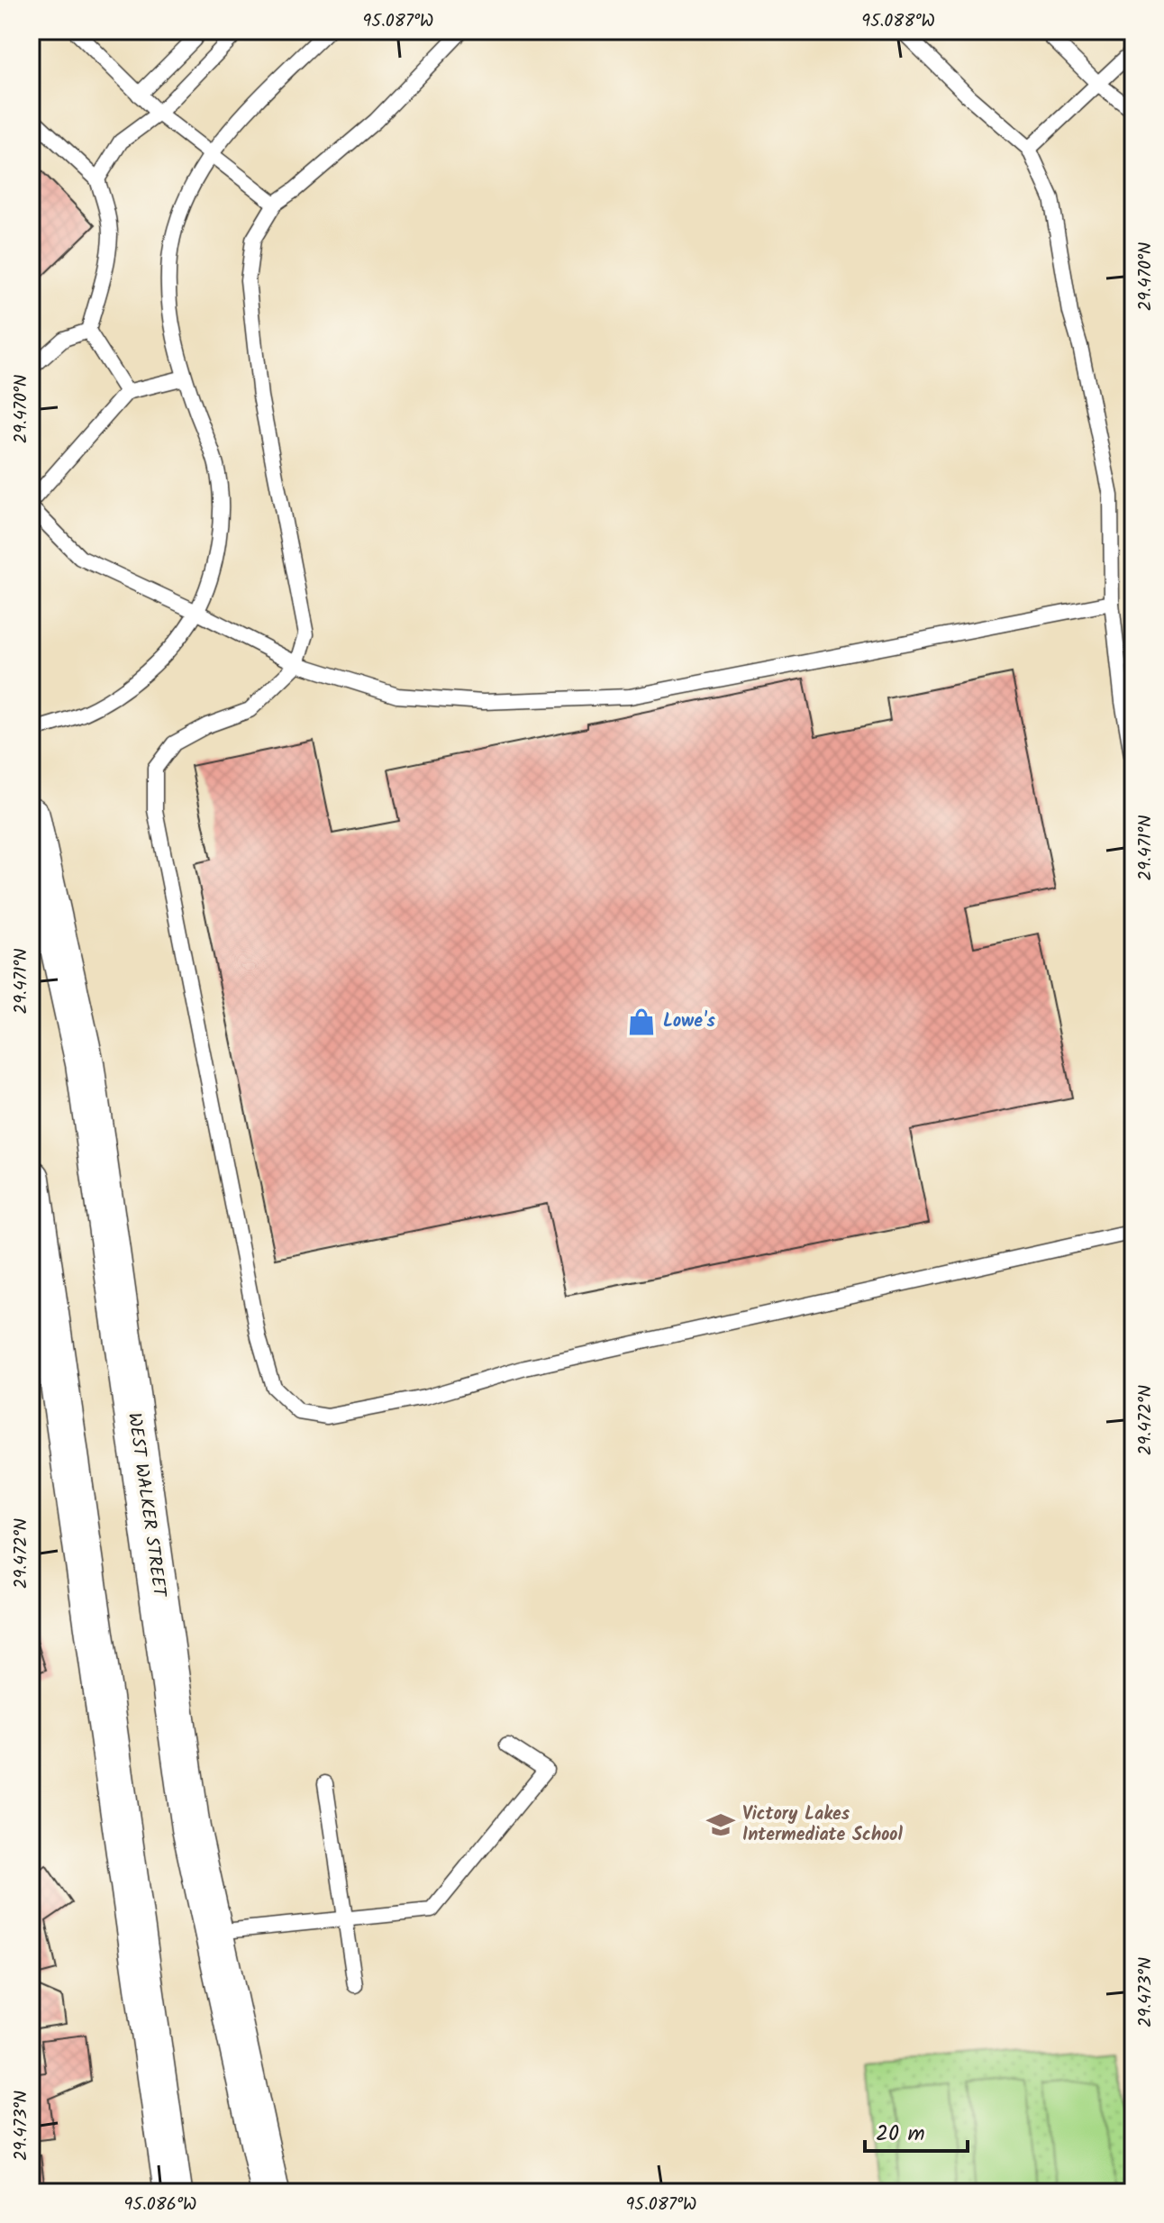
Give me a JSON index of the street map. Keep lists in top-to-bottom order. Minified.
{"streets":{"street":["WEST WALKER STREET"]},"places":{"shop":["Lowe's"],"school or university":["Victory Lakes Intermediate School"]},"scale_bar":"20 m","coordinates":["95.087°W","95.088°W","29.470°N","29.471°N","29.472°N","29.473°N","95.086°W"]}
